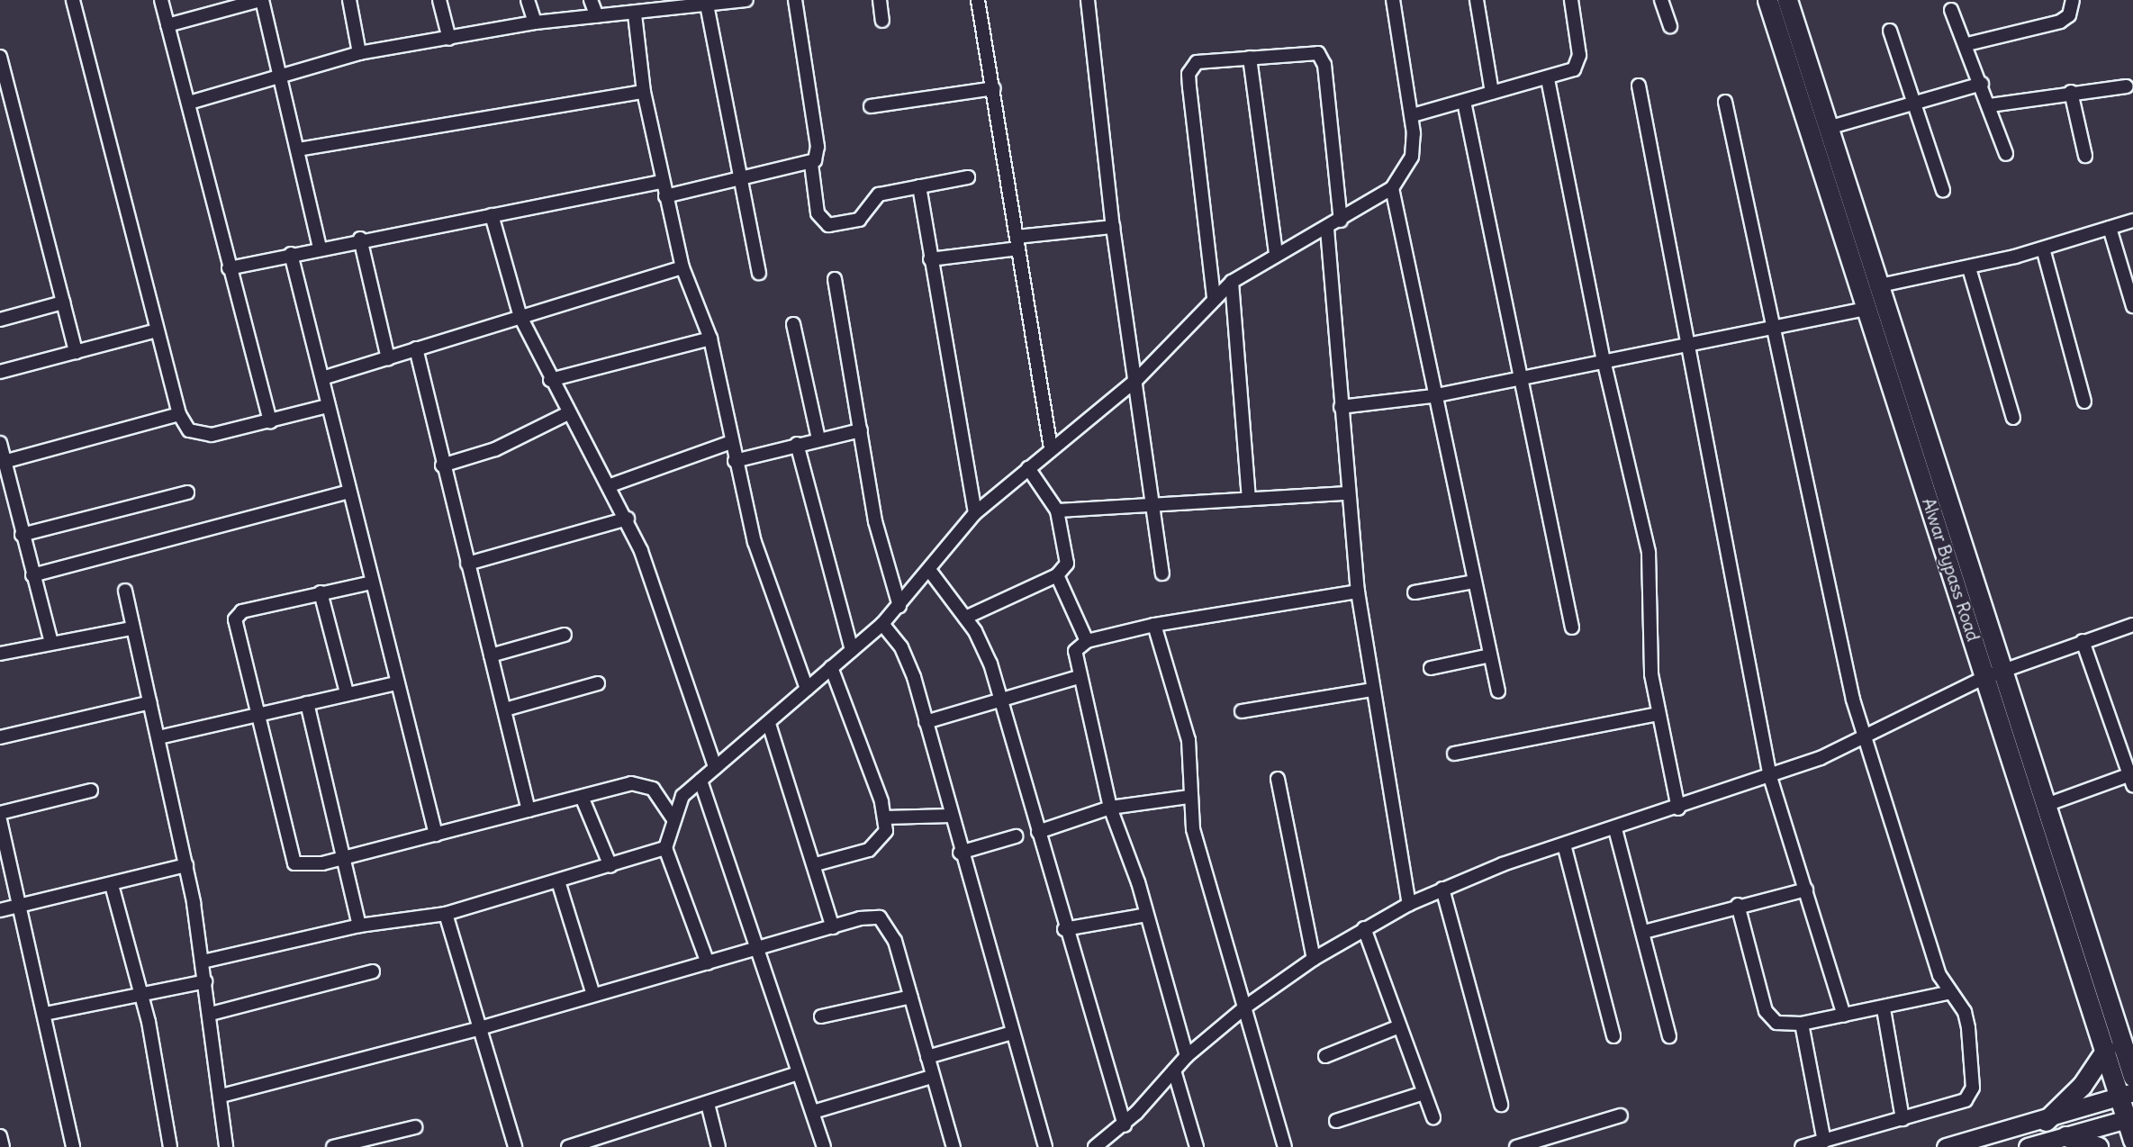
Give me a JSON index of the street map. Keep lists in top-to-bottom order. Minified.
{"streets":{"main road":["Alwar Bypass Road"]}}
